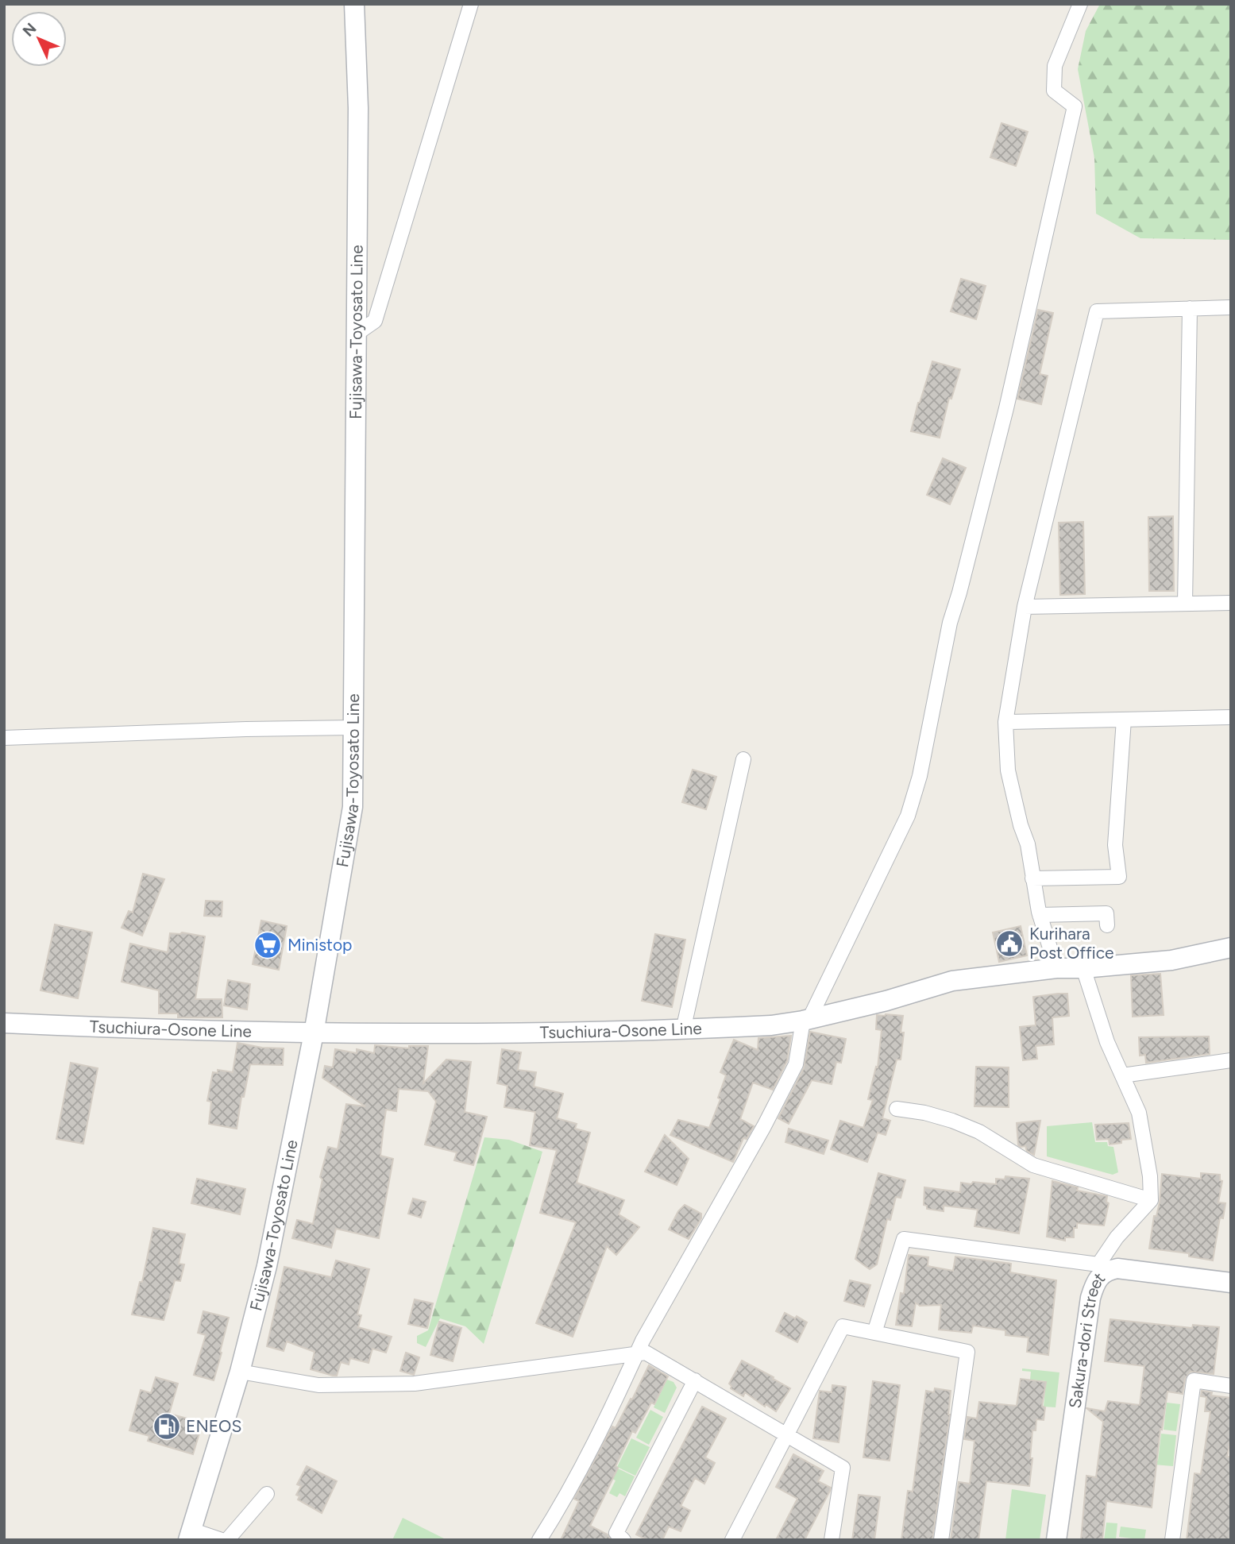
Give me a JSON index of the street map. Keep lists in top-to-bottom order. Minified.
{"streets":{"main road":["Fujisawa-Toyosato Line","Tsuchiura-Osone Line","Sakura-dori Street"]},"crossings":[["Fujisawa-Toyosato Line","Tsuchiura-Osone Line"]],"places":{"public building":["Kurihara Post Office"],"supermarket":["Ministop"],"fuel station":["ENEOS"]},"north":"top left"}
